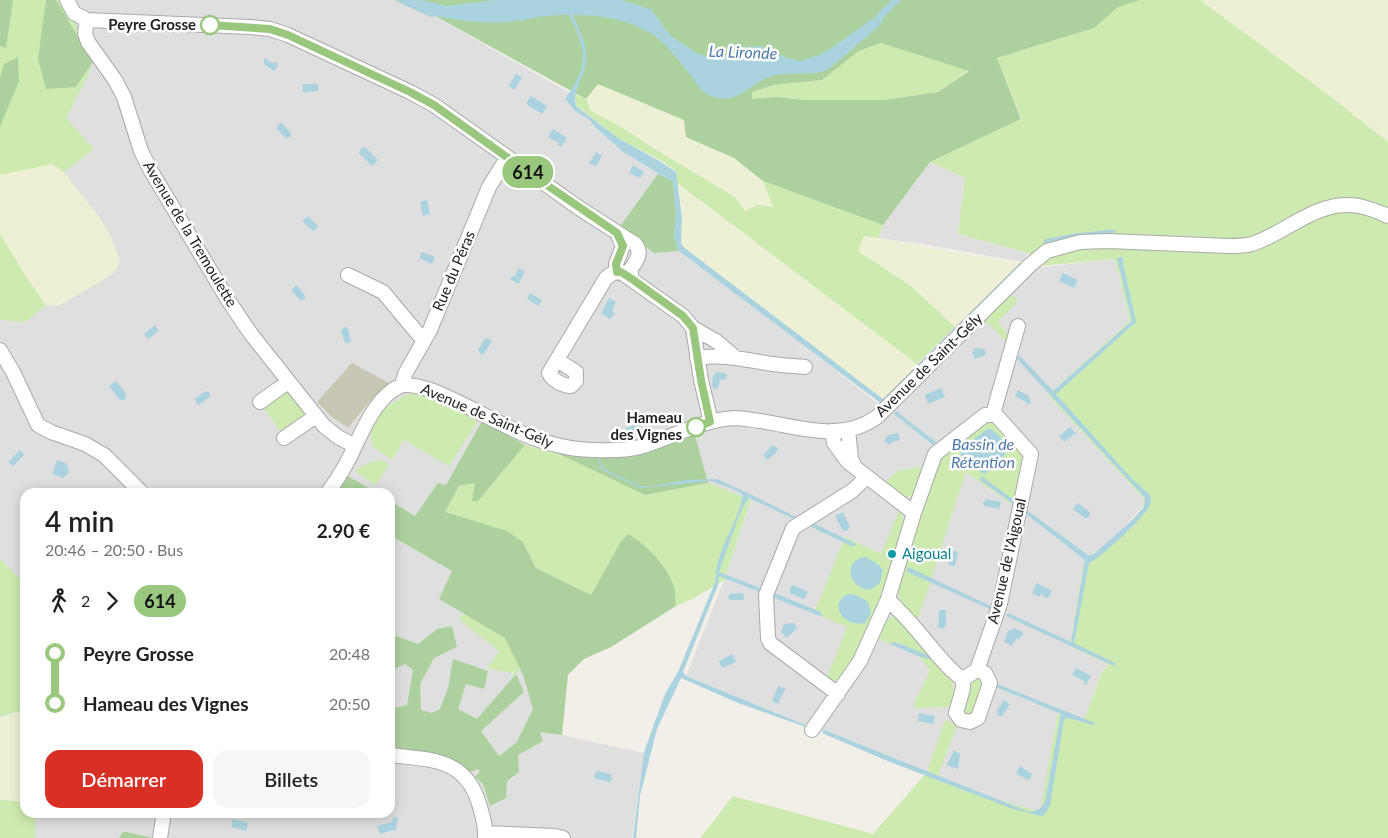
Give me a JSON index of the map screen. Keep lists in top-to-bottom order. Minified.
{"streets":{"street":["Avenue de la Tremoulette","Rue du Péras","Avenue de Saint-Gély","Avenue de l'Aigoual"]},"crossings":[["Avenue de la Tremoulette","Avenue de Saint-Gély"],["Rue du Péras","Avenue de Saint-Gély"]],"water":["La Lironde","Bassin de Rétention"],"places":["Peyre Grosse","Hameau des Vignes","Aigoual"],"lines":["bus line 614"],"page":{"on_map":"614","heading":["4 min","20:46 – 20:50 · Bus","2.90 €"],"legs":["2","614"],"list":[{"name":"Peyre Grosse","value":"20:48"},{"name":"Hameau des Vignes","value":"20:50"}],"buttons":["Démarrer","Billets"]}}
